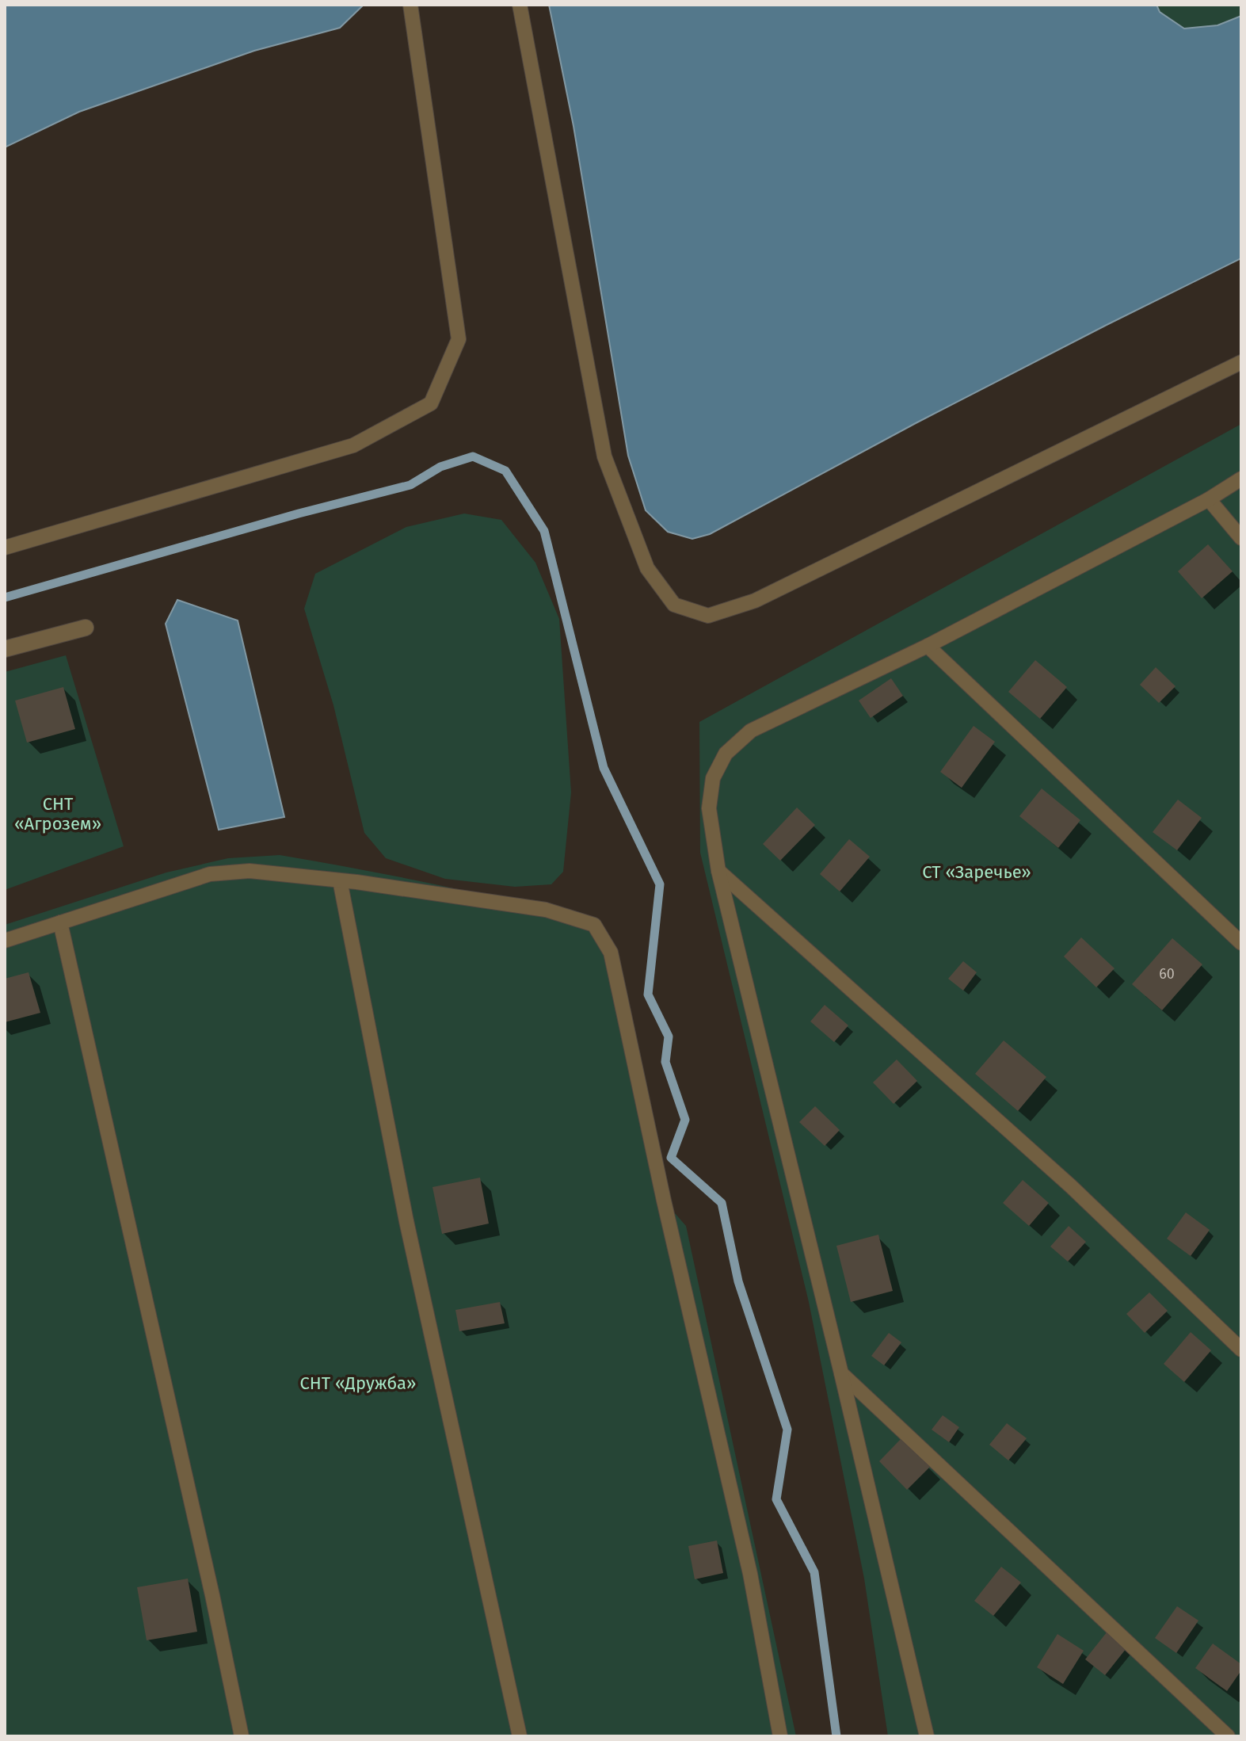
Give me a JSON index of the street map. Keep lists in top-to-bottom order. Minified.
{"parks":["СНТ «Агрозем»","СТ «Заречье»","СНТ «Дружба»"],"house_numbers":["60"]}
